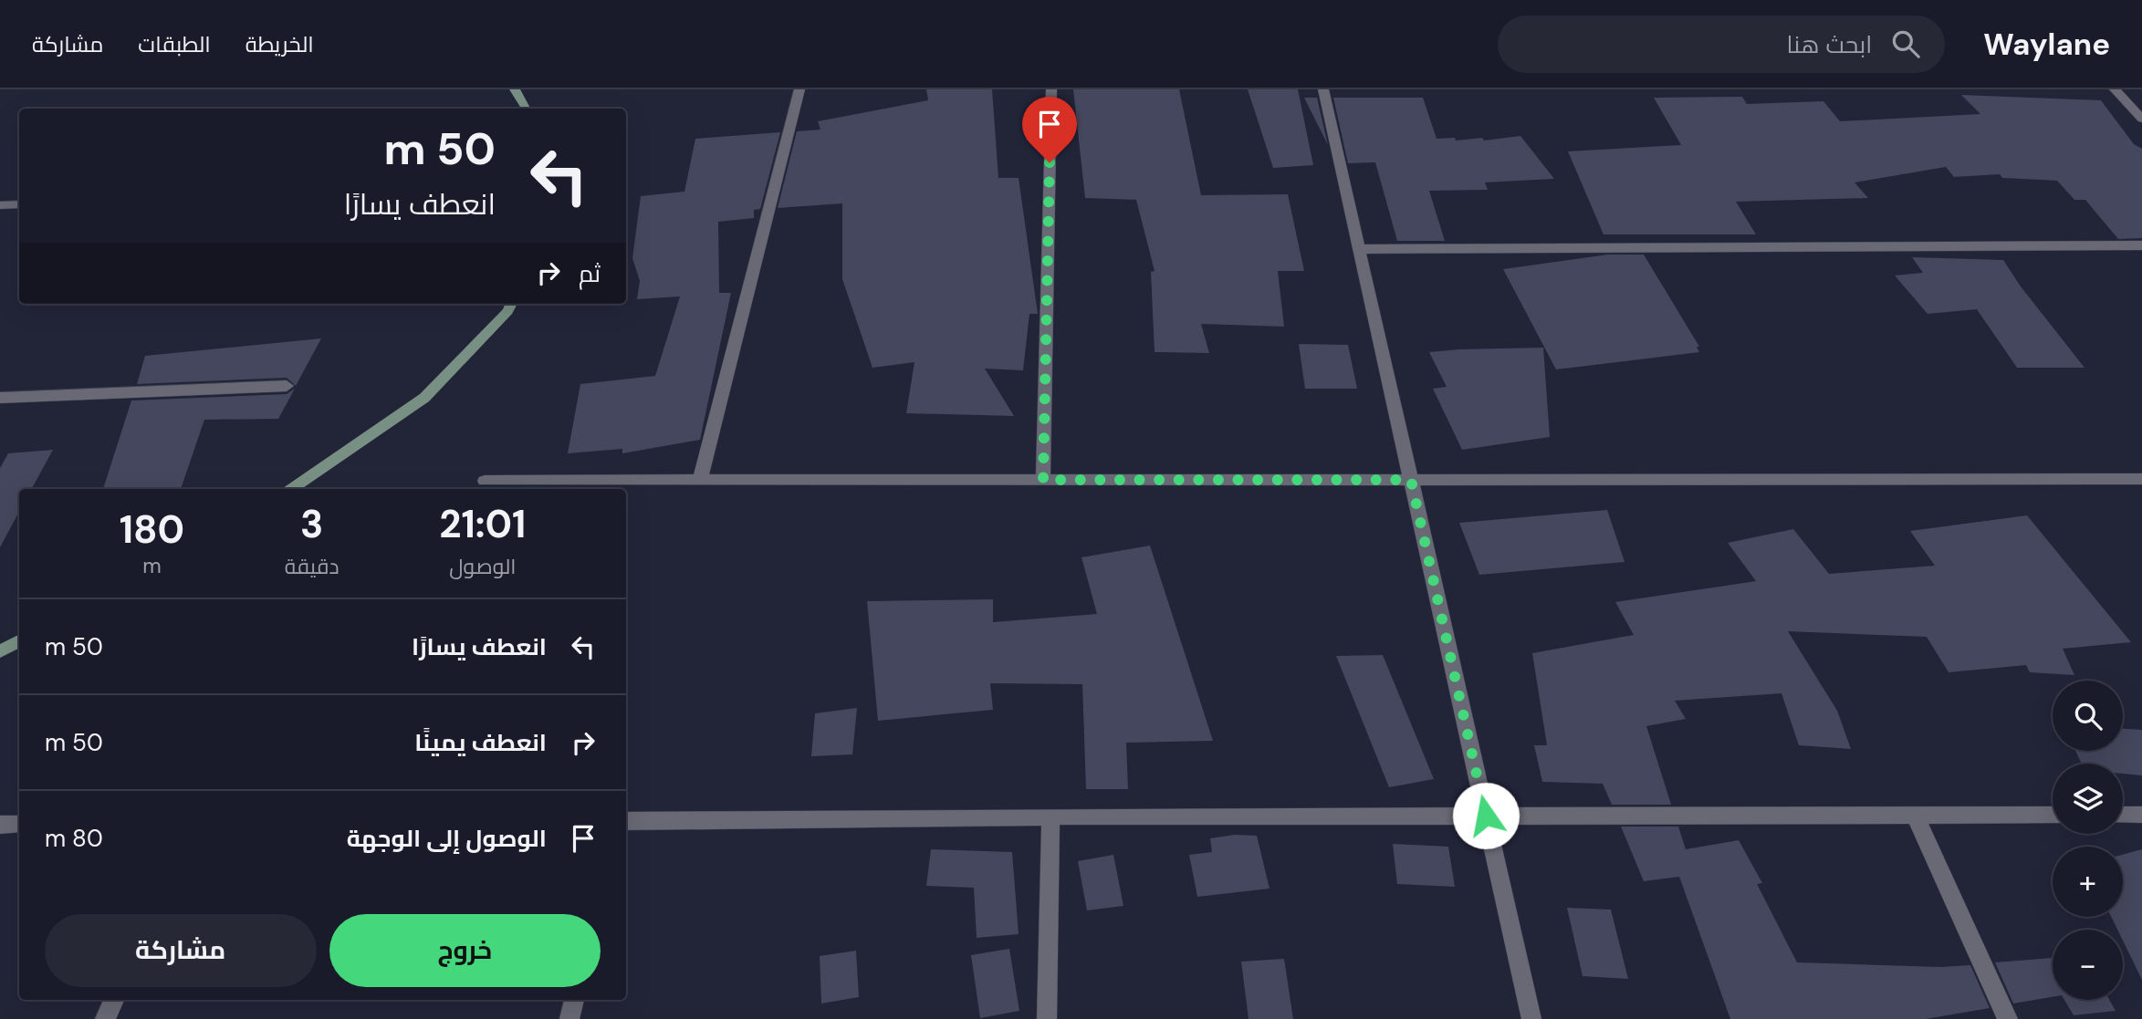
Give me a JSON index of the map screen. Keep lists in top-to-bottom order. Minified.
{"page":{"header":"Waylane","search":"ابحث هنا","nav":["الخريطة","الطبقات","مشاركة"],"turn":["50 m","انعطف يسارًا"],"then":"ثم","eta":["21:01","الوصول","3","دقيقة","180","m"],"list":[{"name":"انعطف يسارًا","value":"50 m"},{"name":"انعطف يمينًا","value":"50 m"},{"name":"الوصول إلى الوجهة","value":"80 m"}],"map_buttons":["+","−"],"buttons":["خروج","مشاركة"]}}
